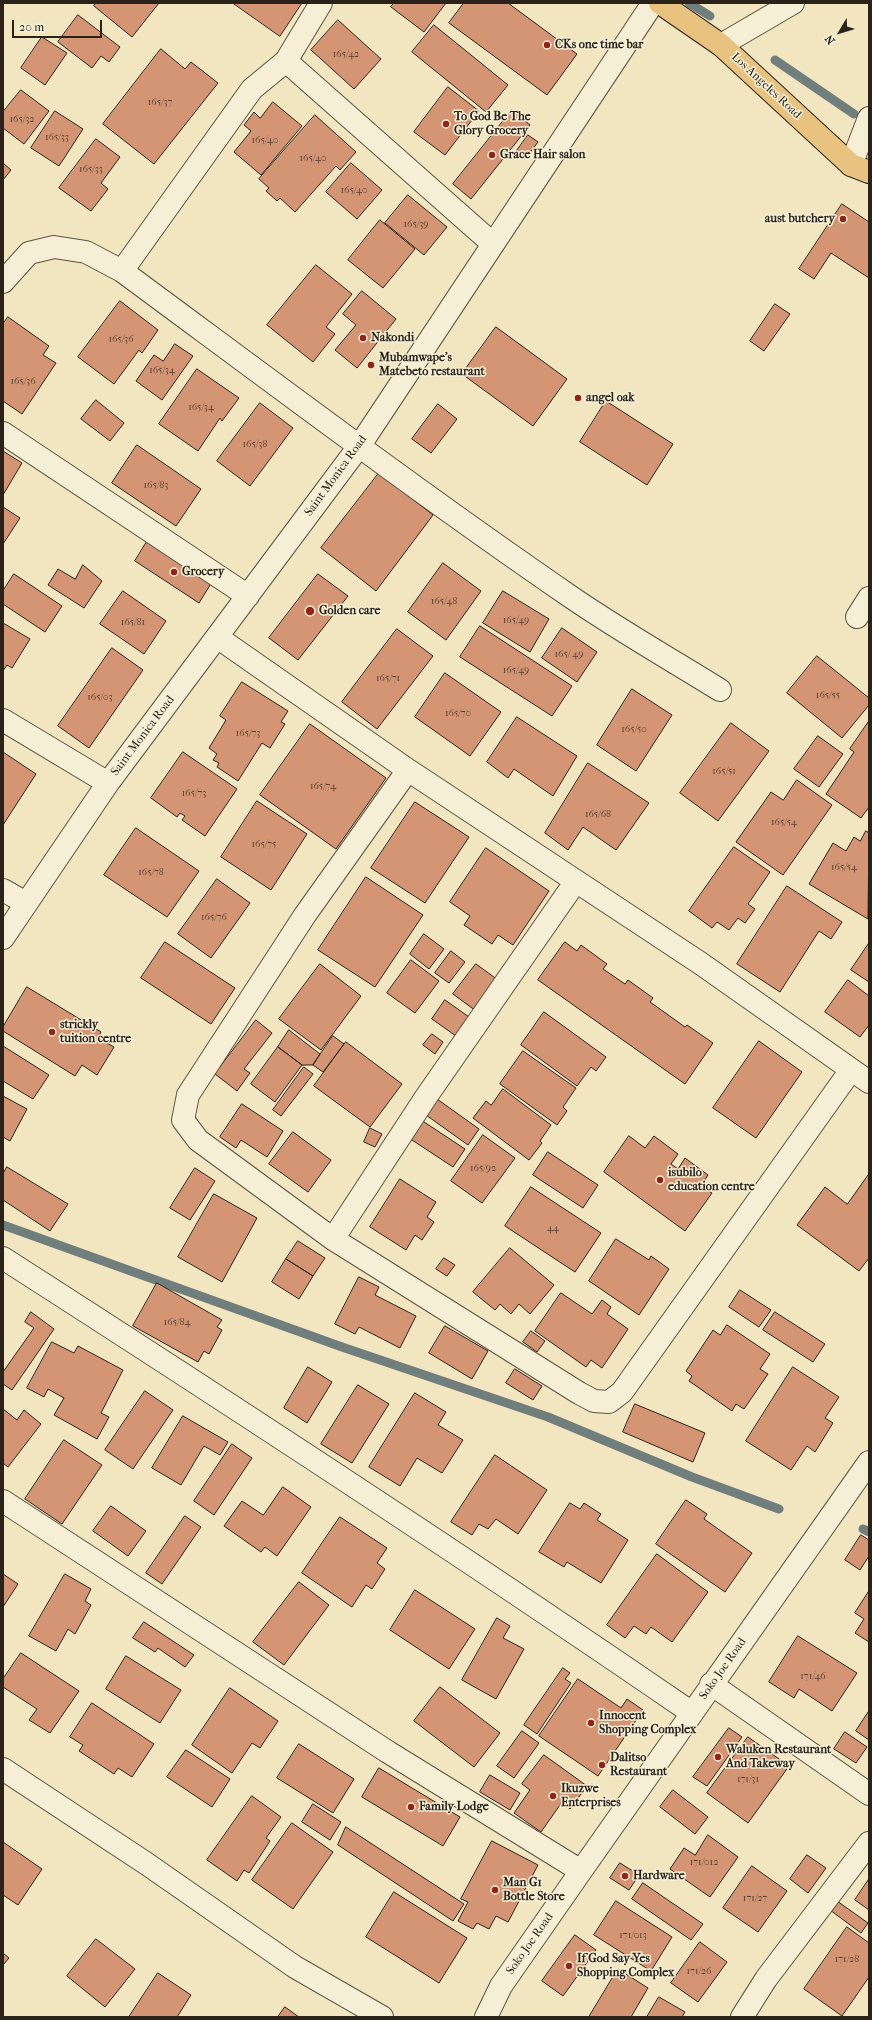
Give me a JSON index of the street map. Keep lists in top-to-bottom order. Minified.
{"streets":{"main road":["Los Angeles Road"],"street":["Saint Monica Road","Soko Joe Road"]},"places":["CKs one time bar","To God Be The Glory Grocery","Grace Hair salon","aust butchery","Nakondi","Mubamwape's Matebeto restaurant","angel oak","Grocery","Golden care","strickly tuition centre","isubilo education centre","Innocent Shopping Complex","Waluken Restaurant And Takeway","Dalitso Restaurant","Ikuzwe Enterprises","Family Lodge","Hardware","Man G1 Bottle Store","If God Say Yes Shopping Complex"],"house_numbers":["165/42","165/37","165/32","165/33","165/40","165/40","165/33","165/40","165/39","165/36","165/34","165/36","165/34","165/38","165/83","165/48","165/49","165/81","165/ 49","165/49","165/71","165/55","165/03","165/70","165/50","165/73","165/51","165/74","165/73","165/68","165/54","165/75","165/54","165/78","165/76","165/92","44","165/84","171/46","171/31","171/012","171/27","171/013","171/28","171/26"],"scale_bar":"20 m","north":"bottom left"}
